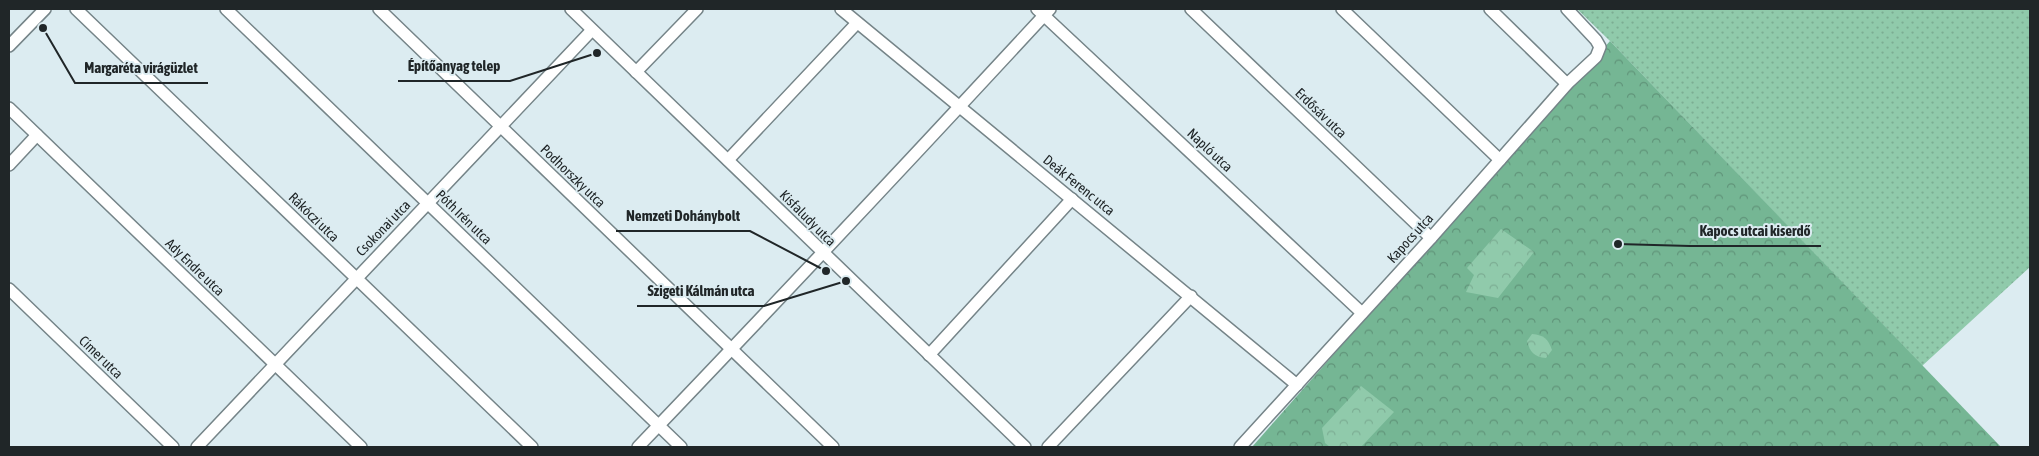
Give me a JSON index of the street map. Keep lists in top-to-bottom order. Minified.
{"streets":{"street":["Erdősáv utca","Napló utca","Podhorszky utca","Deák Ferenc utca","Rákóczi utca","Póth Irén utca","Kisfaludy utca","Csokonai utca","Kapocs utca","Ady Endre utca","Címer utca"]},"crossings":[["Erdősáv utca","Kapocs utca"],["Napló utca","Kapocs utca"],["Podhorszky utca","Csokonai utca"],["Deák Ferenc utca","Kapocs utca"],["Rákóczi utca","Csokonai utca"],["Póth Irén utca","Csokonai utca"],["Kisfaludy utca","Csokonai utca"],["Csokonai utca","Ady Endre utca"]],"places":["Margaréta virágüzlet","Építőanyag telep","Kapocs utcai kiserdő","Nemzeti Dohánybolt","Szigeti Kálmán utca"]}
